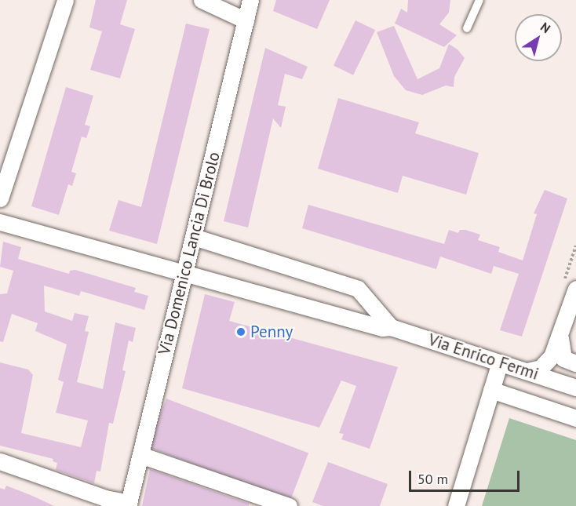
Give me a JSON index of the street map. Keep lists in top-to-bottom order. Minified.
{"streets":{"street":["Via Domenico Lancia Di Brolo","Via Enrico Fermi"]},"crossings":[["Via Domenico Lancia Di Brolo","Via Enrico Fermi"]],"places":["Penny"],"scale_bar":"50 m","north":"top right"}
